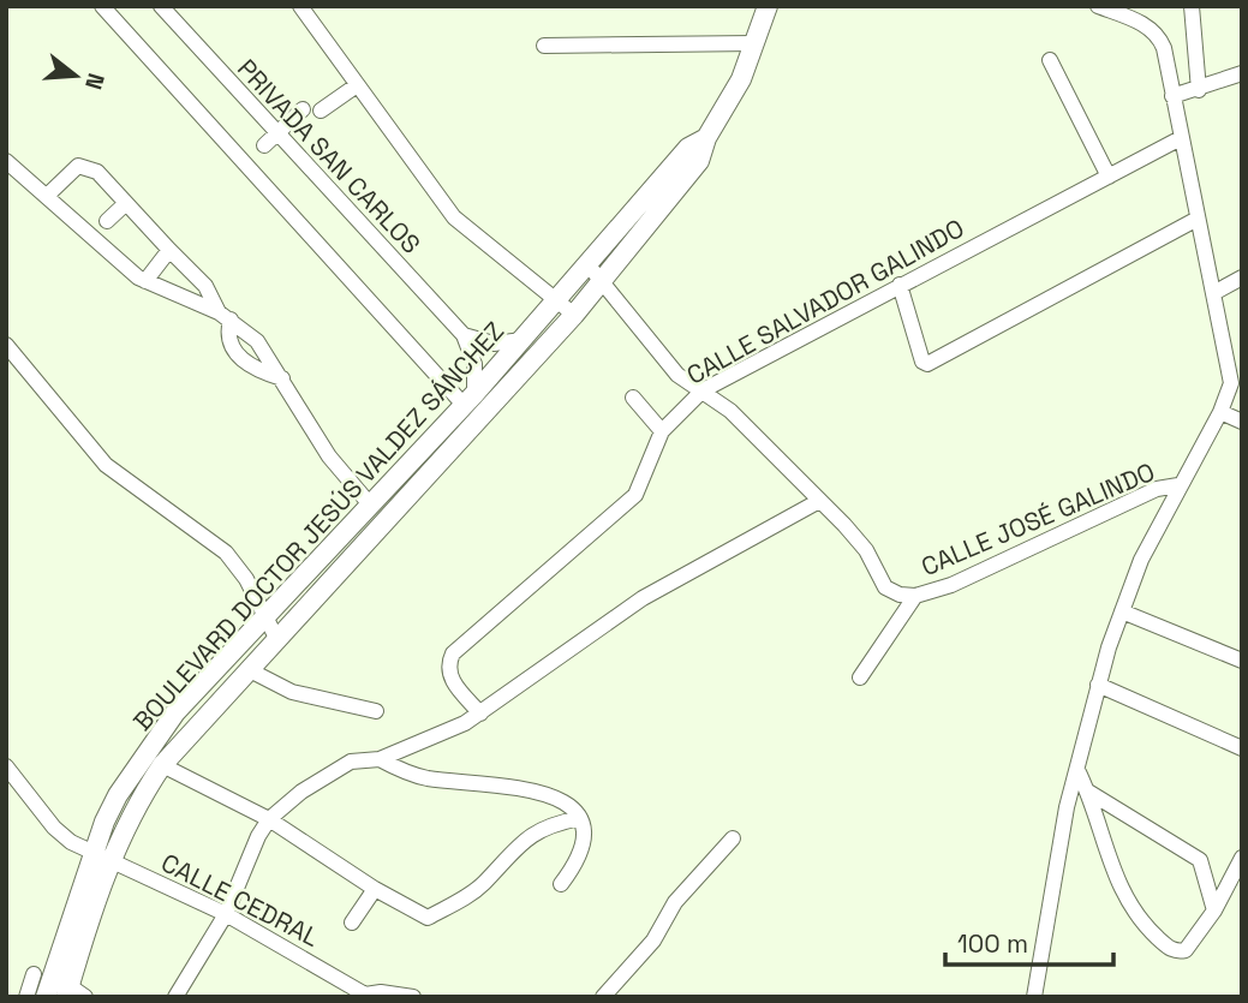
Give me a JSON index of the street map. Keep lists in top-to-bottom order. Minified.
{"streets":{"main road":["BOULEVARD DOCTOR JESÚS VALDEZ SÁNCHEZ"],"street":["PRIVADA SAN CARLOS","CALLE SALVADOR GALINDO","CALLE JOSÉ GALINDO","CALLE CEDRAL"]},"crossings":[["PRIVADA SAN CARLOS","BOULEVARD DOCTOR JESÚS VALDEZ SÁNCHEZ"],["CALLE SALVADOR GALINDO","CALLE JOSÉ GALINDO"],["CALLE JOSÉ GALINDO","BOULEVARD DOCTOR JESÚS VALDEZ SÁNCHEZ"],["BOULEVARD DOCTOR JESÚS VALDEZ SÁNCHEZ","CALLE CEDRAL"]],"scale_bar":"100 m","north":"right"}
